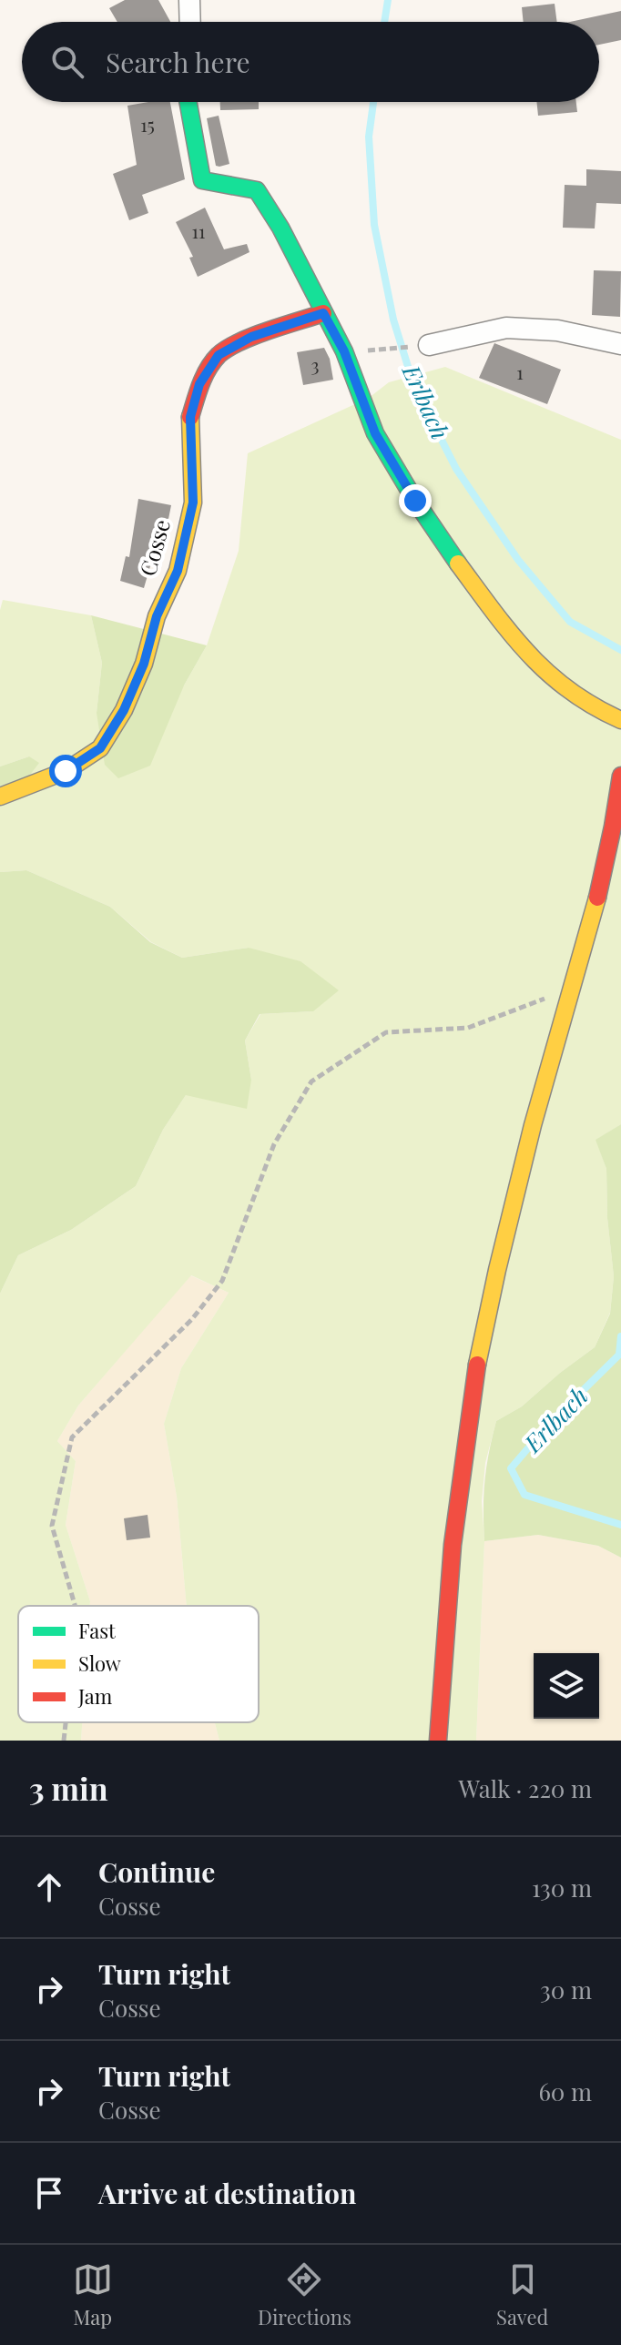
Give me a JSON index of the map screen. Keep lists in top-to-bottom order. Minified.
{"streets":{"street":["Cosse"]},"water":["Erlbach"],"house_numbers":["15","11","3","1"],"legend":["Fast","Slow","Jam"],"page":{"search":"Search here","heading":["3 min","Walk · 220 m"],"list":[["Continue","Cosse","130 m"],["Turn right","Cosse","30 m"],["Turn right","Cosse","60 m"],"Arrive at destination"],"nav":["Map","Directions","Saved"]}}
